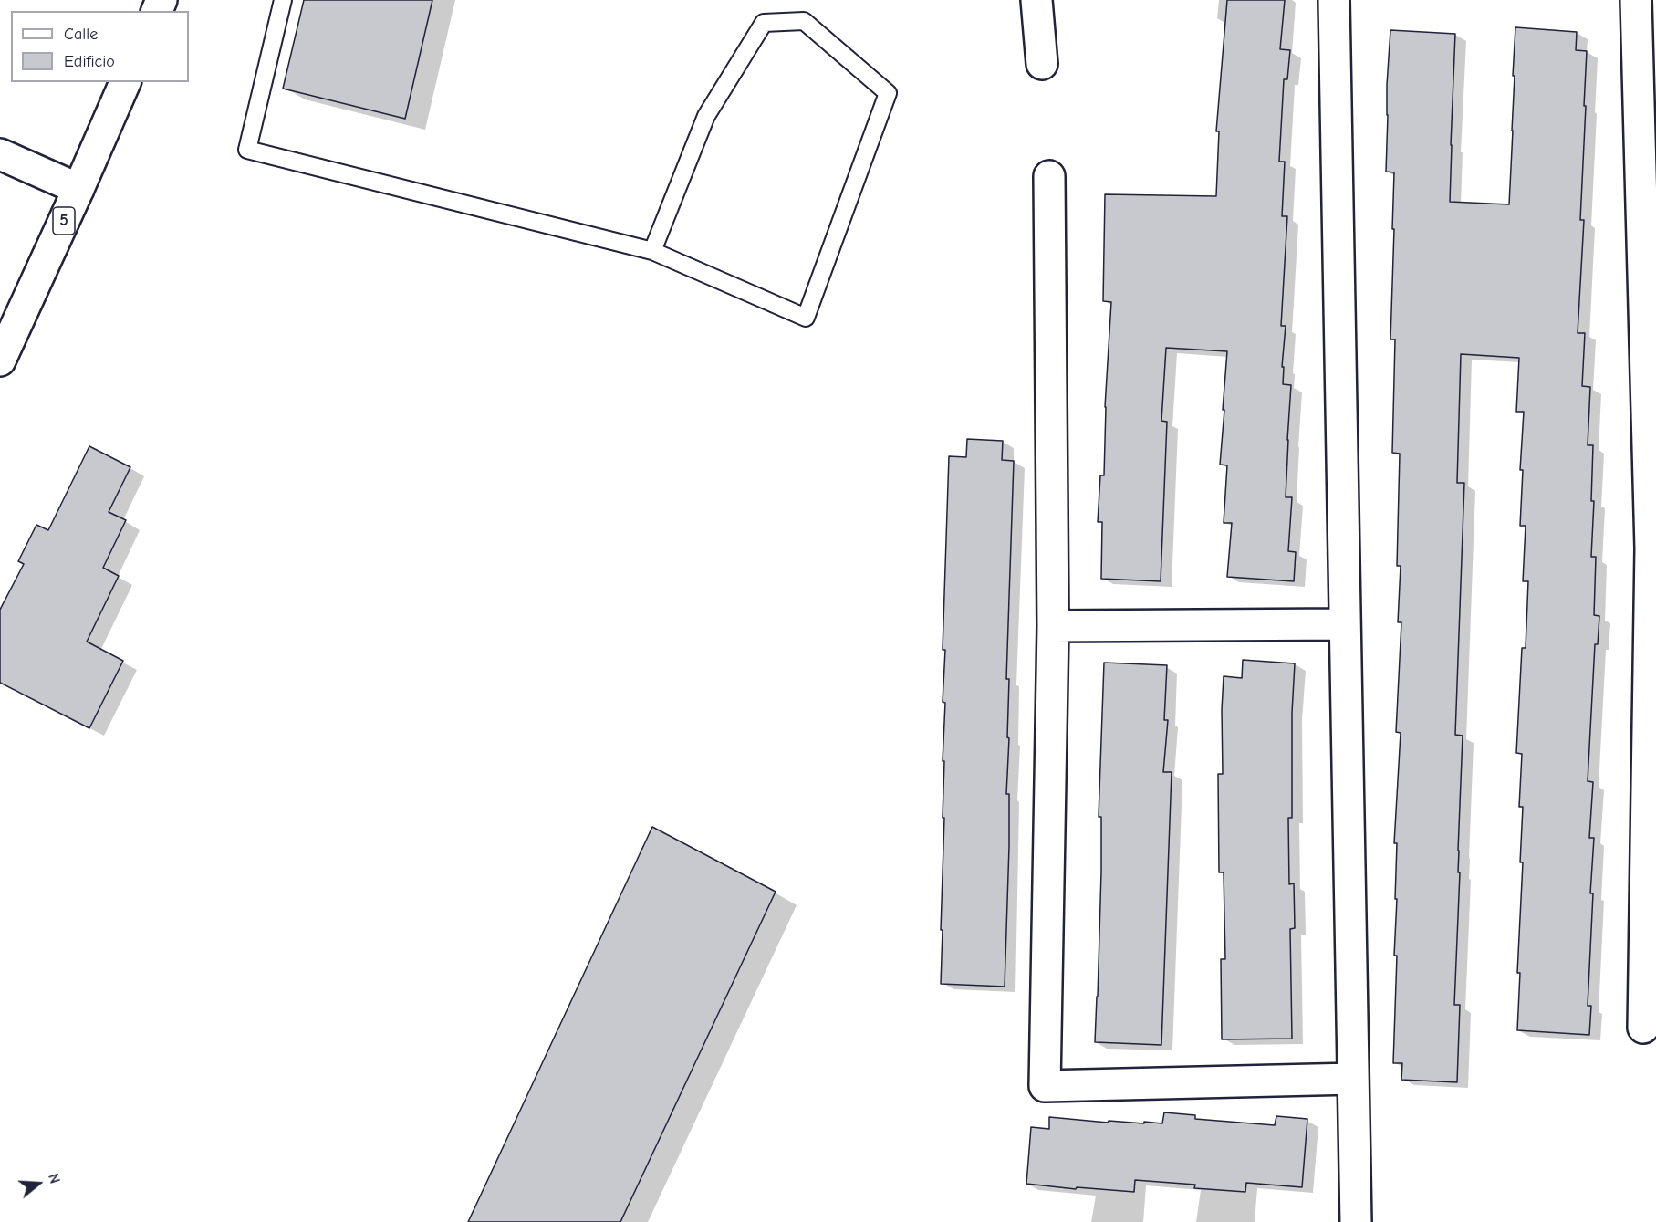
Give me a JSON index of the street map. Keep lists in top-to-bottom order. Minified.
{"streets":{"street":["5"]},"legend":["Calle","Edificio"],"north":"right"}
